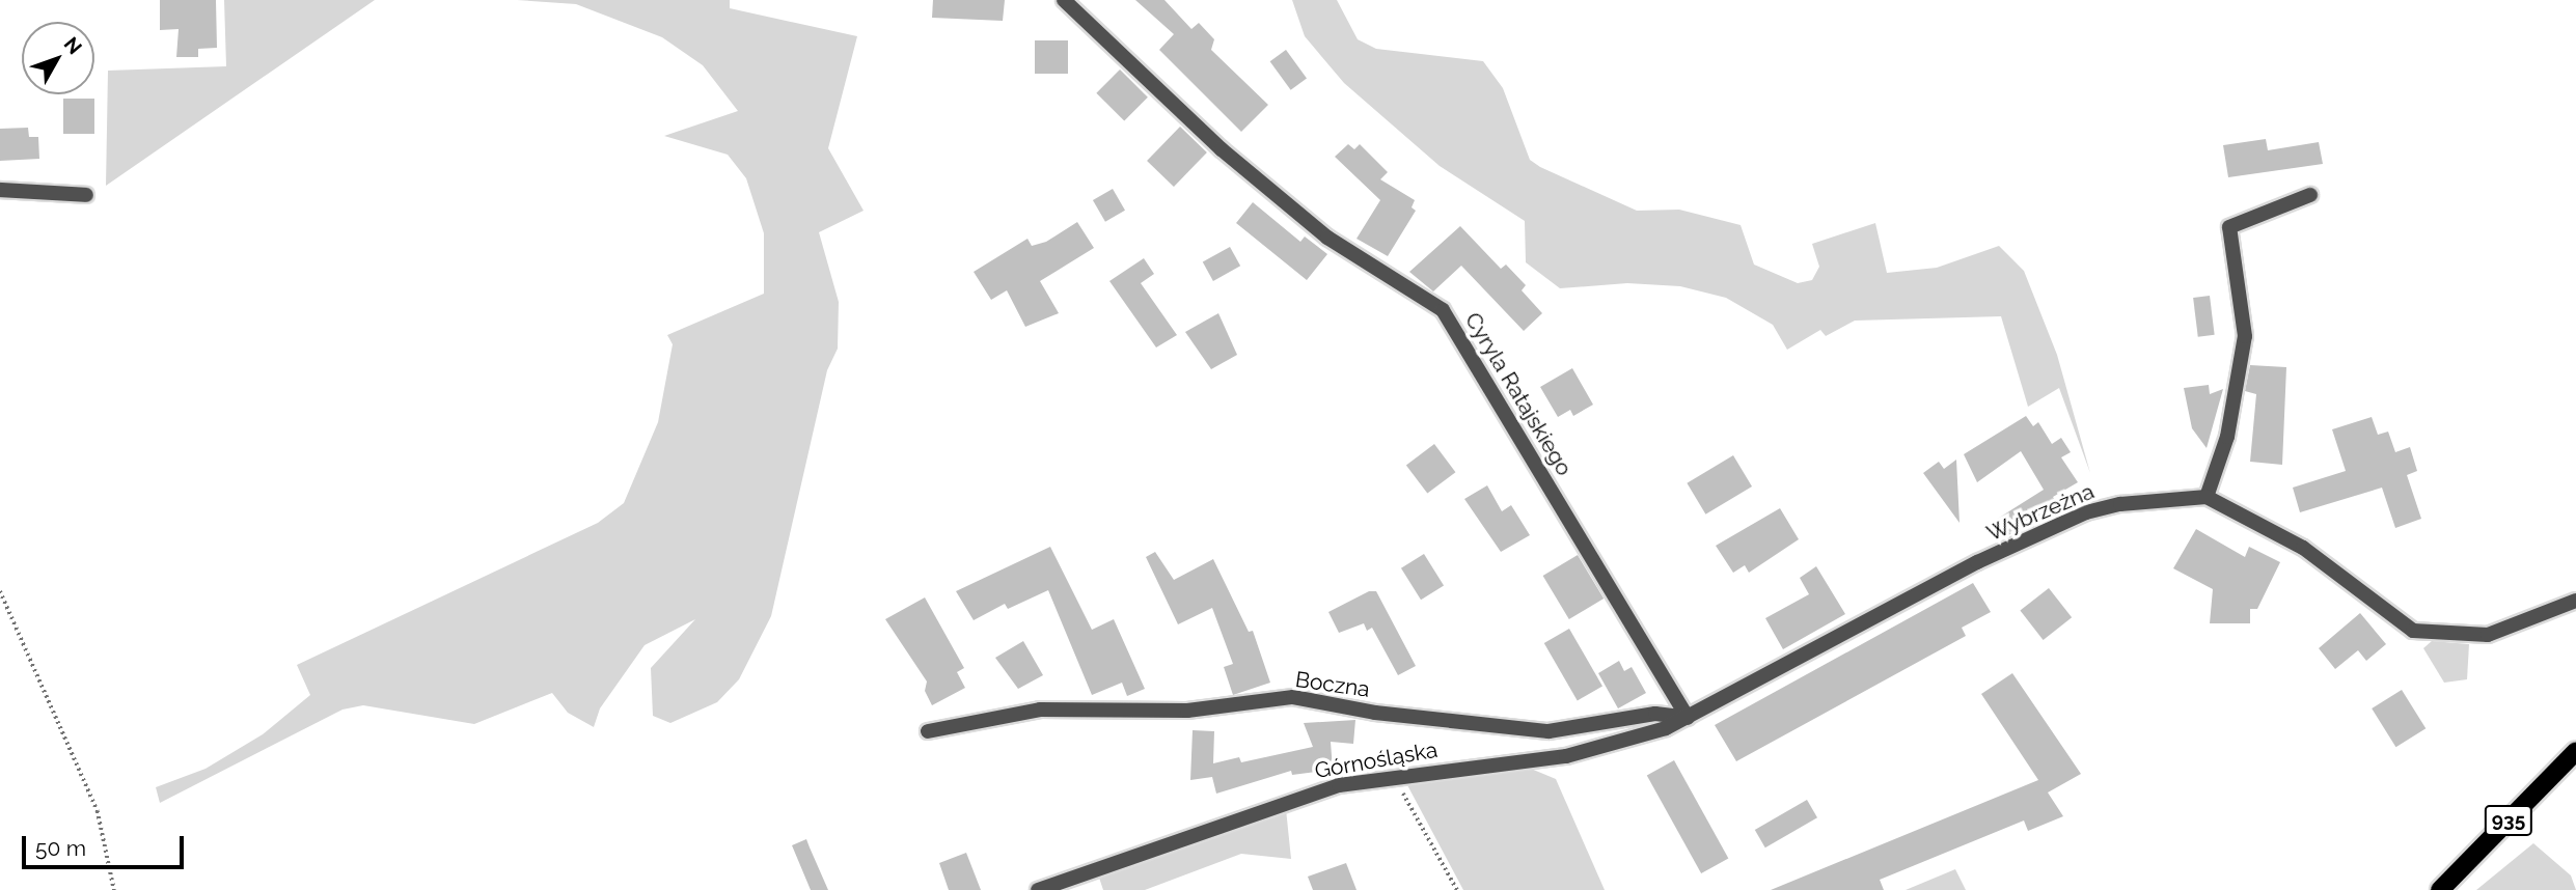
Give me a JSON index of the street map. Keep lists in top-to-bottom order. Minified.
{"streets":{"main road":["935"],"street":["Cyryla Ratajskiego","Wybrzeżna","Boczna","Górnośląska"]},"crossings":[["Cyryla Ratajskiego","Wybrzeżna"],["Cyryla Ratajskiego","Boczna"],["Cyryla Ratajskiego","Górnośląska"],["Wybrzeżna","Boczna"],["Wybrzeżna","Górnośląska"],["Boczna","Górnośląska"]],"scale_bar":"50 m","north":"top right"}
